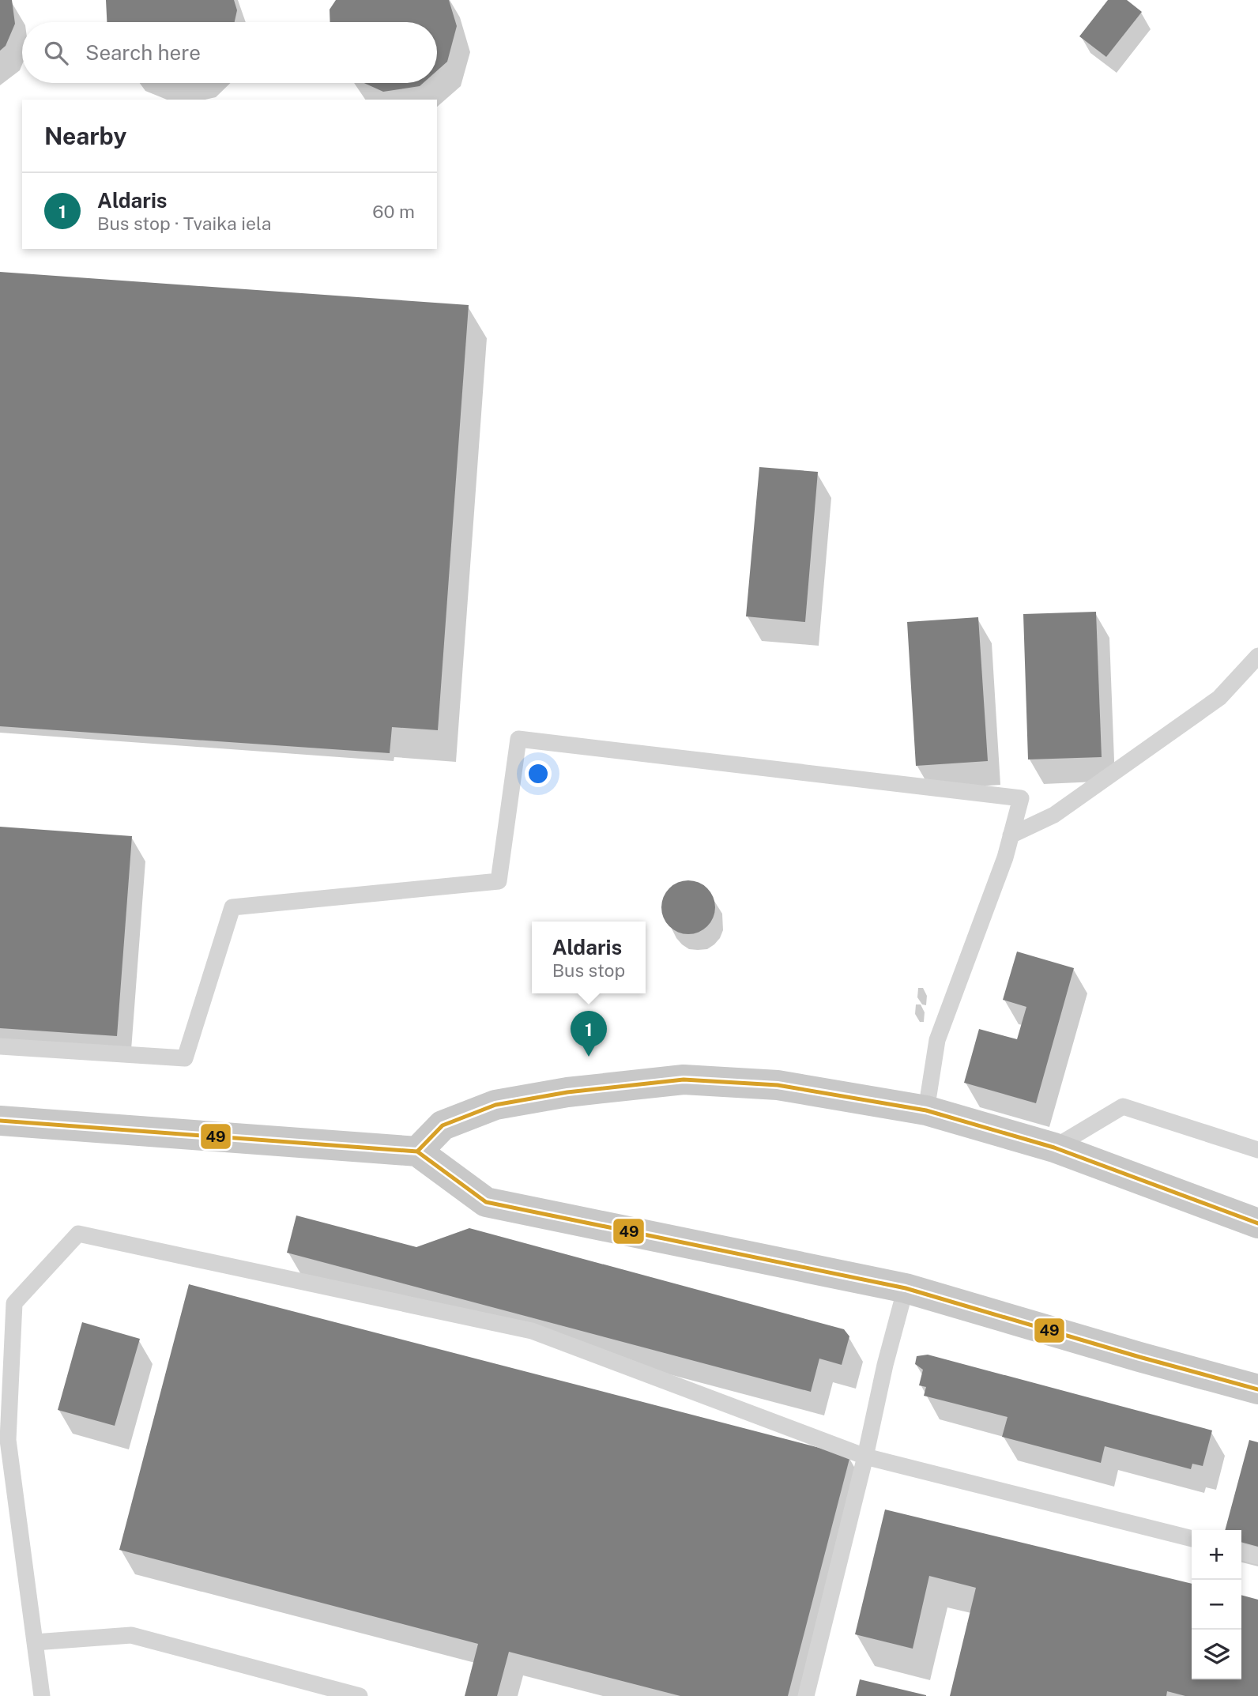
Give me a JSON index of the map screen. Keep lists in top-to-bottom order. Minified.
{"lines":["transit line 49"],"page":{"search":"Search here","heading":"Nearby","list":[{"mark":"1","name":"Aldaris","note":"Bus stop · Tvaika iela","value":"60 m"}],"popup":["Aldaris","Bus stop"],"pins":"1","map_buttons":["+","−"]}}
